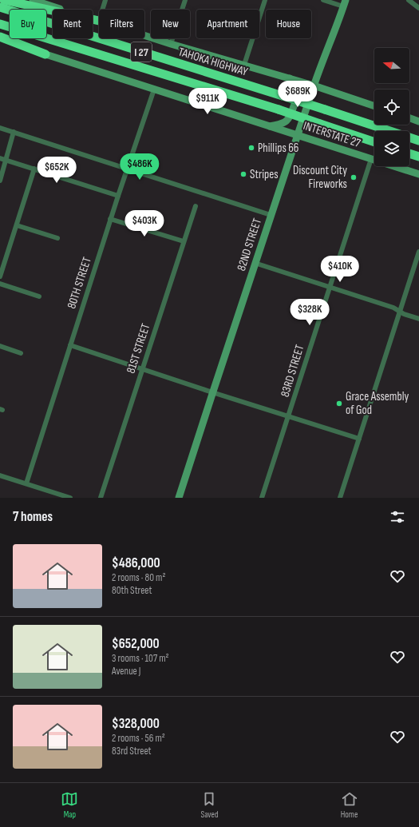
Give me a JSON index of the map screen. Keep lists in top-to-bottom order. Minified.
{"streets":{"highway":["I 27","TAHOKA HIGHWAY"],"main road":["INTERSTATE 27","82ND STREET"],"street":["80TH STREET","81ST STREET","83RD STREET"]},"crossings":[["INTERSTATE 27","82ND STREET"],["INTERSTATE 27","80TH STREET"],["INTERSTATE 27","83RD STREET"]],"places":["Phillips 66","Stripes","Discount City Fireworks","Grace Assembly of God"],"north":"left","page":{"chip":["Buy","Rent","Filters","New","Apartment","House"],"price":["$689K","$911K","$486K","$652K","$403K","$410K","$328K"],"heading":"7 homes","list":[{"name":"$486,000","note":"2 rooms · 80 m² · 80th Street"},{"name":"$652,000","note":"3 rooms · 107 m² · Avenue J"},{"name":"$328,000","note":"2 rooms · 56 m² · 83rd Street"}],"tabs":["Map","Saved","Home"]}}
